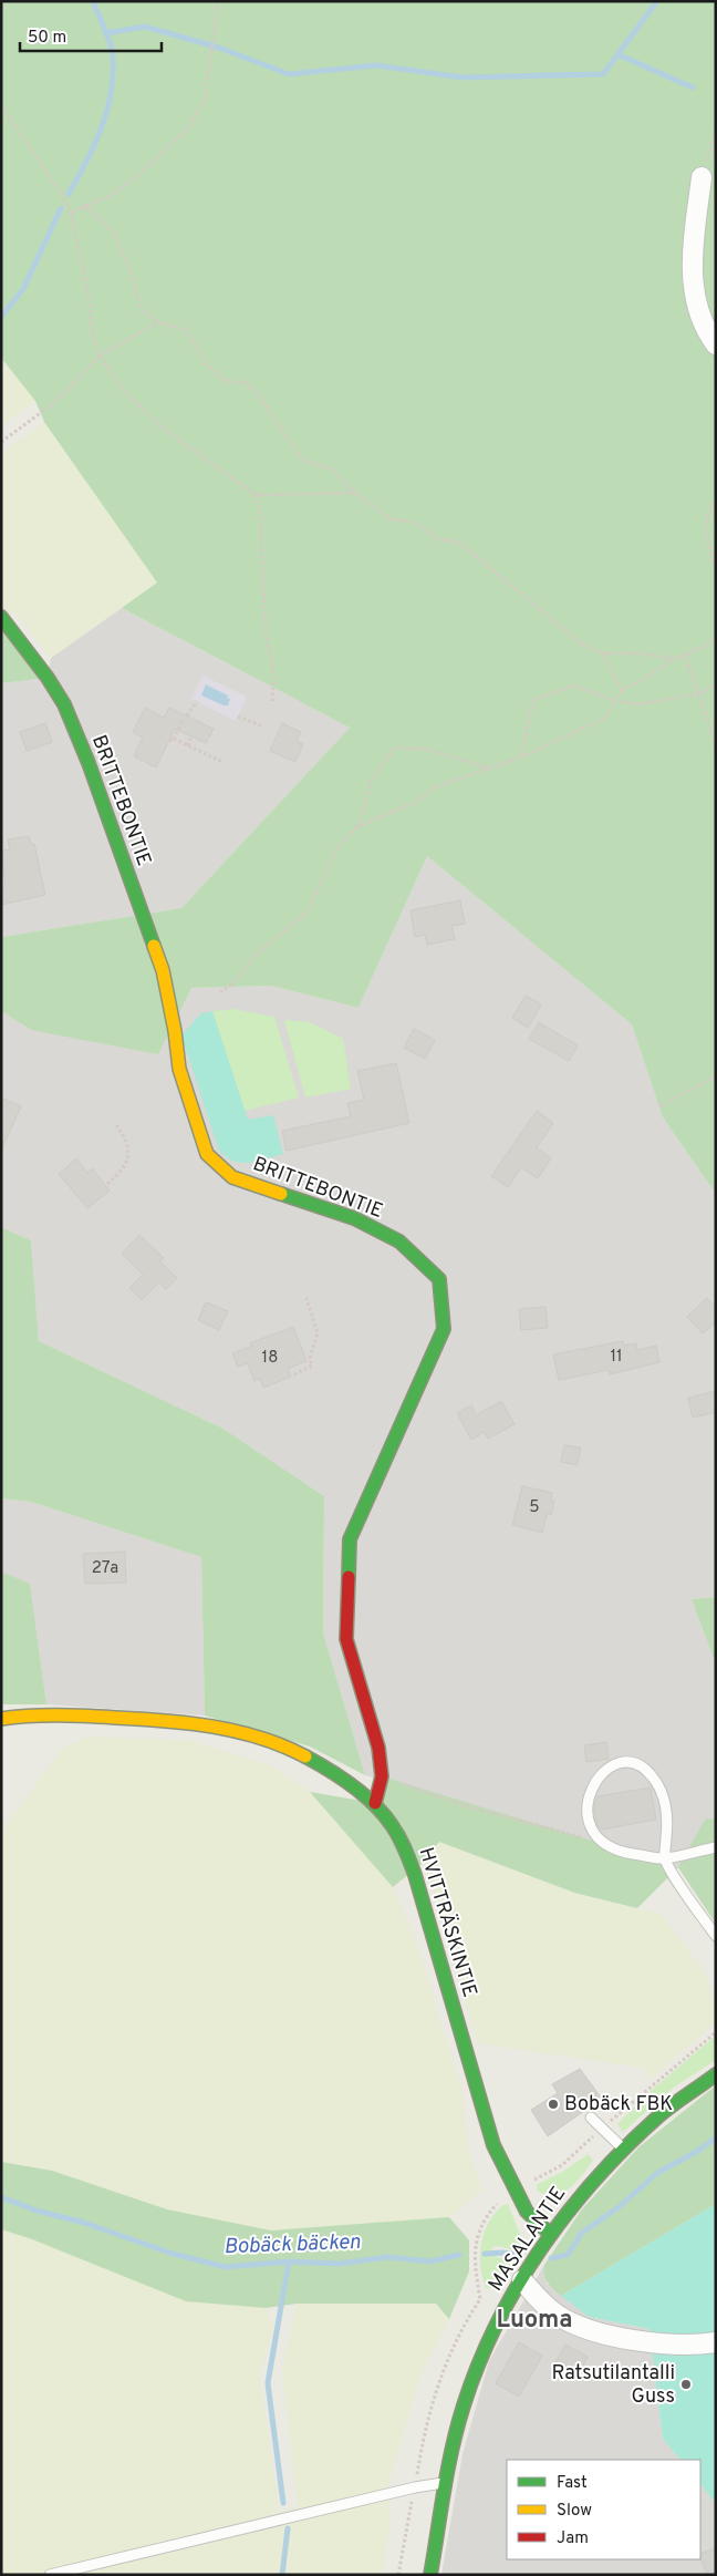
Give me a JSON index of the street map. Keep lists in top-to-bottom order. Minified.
{"streets":{"street":["BRITTEBONTIE","HVITTRÄSKINTIE","MASALANTIE"]},"crossings":[["BRITTEBONTIE","HVITTRÄSKINTIE"],["HVITTRÄSKINTIE","MASALANTIE"]],"districts":["Luoma"],"water":["Bobäck bäcken"],"places":["Bobäck FBK","Ratsutilantalli Guss"],"house_numbers":["11","18","5","27a"],"legend":["Fast","Slow","Jam"],"scale_bar":"50 m"}
